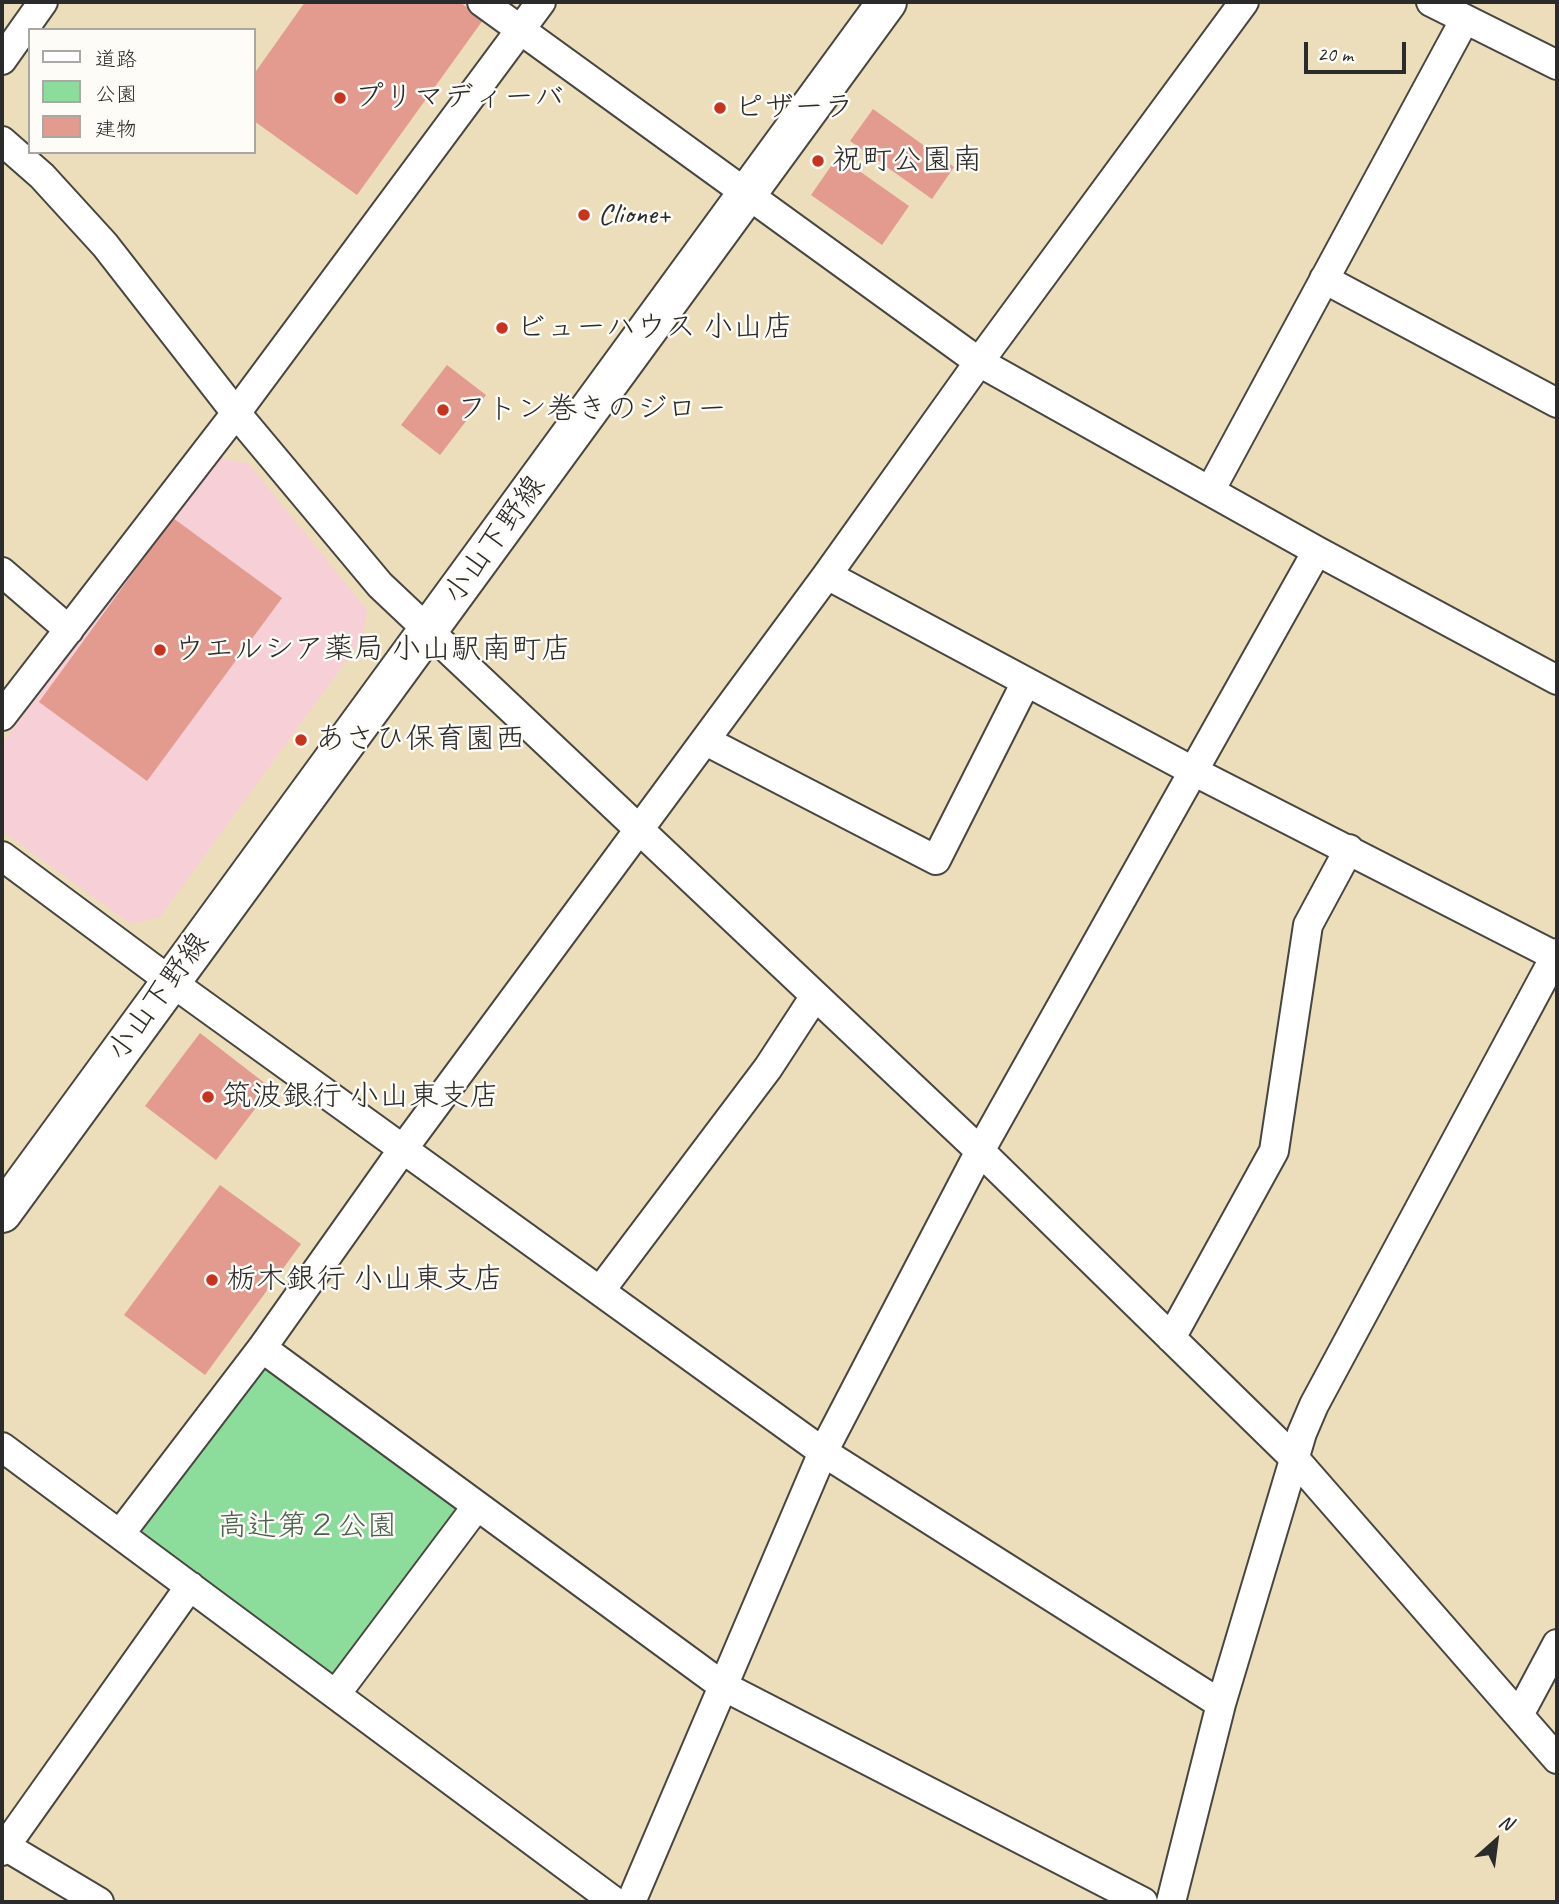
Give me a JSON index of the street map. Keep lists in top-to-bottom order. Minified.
{"streets":{"main road":["小山下野線"]},"parks":["高辻第２公園"],"places":["プリマディーバ","ピザーラ","祝町公園南","Clione+","ビューハウス 小山店","フトン巻きのジロー","ウエルシア薬局 小山駅南町店","あさひ保育園西","筑波銀行 小山東支店","栃木銀行 小山東支店"],"legend":["道路","公園","建物"],"scale_bar":"20 m","north":"top right"}
